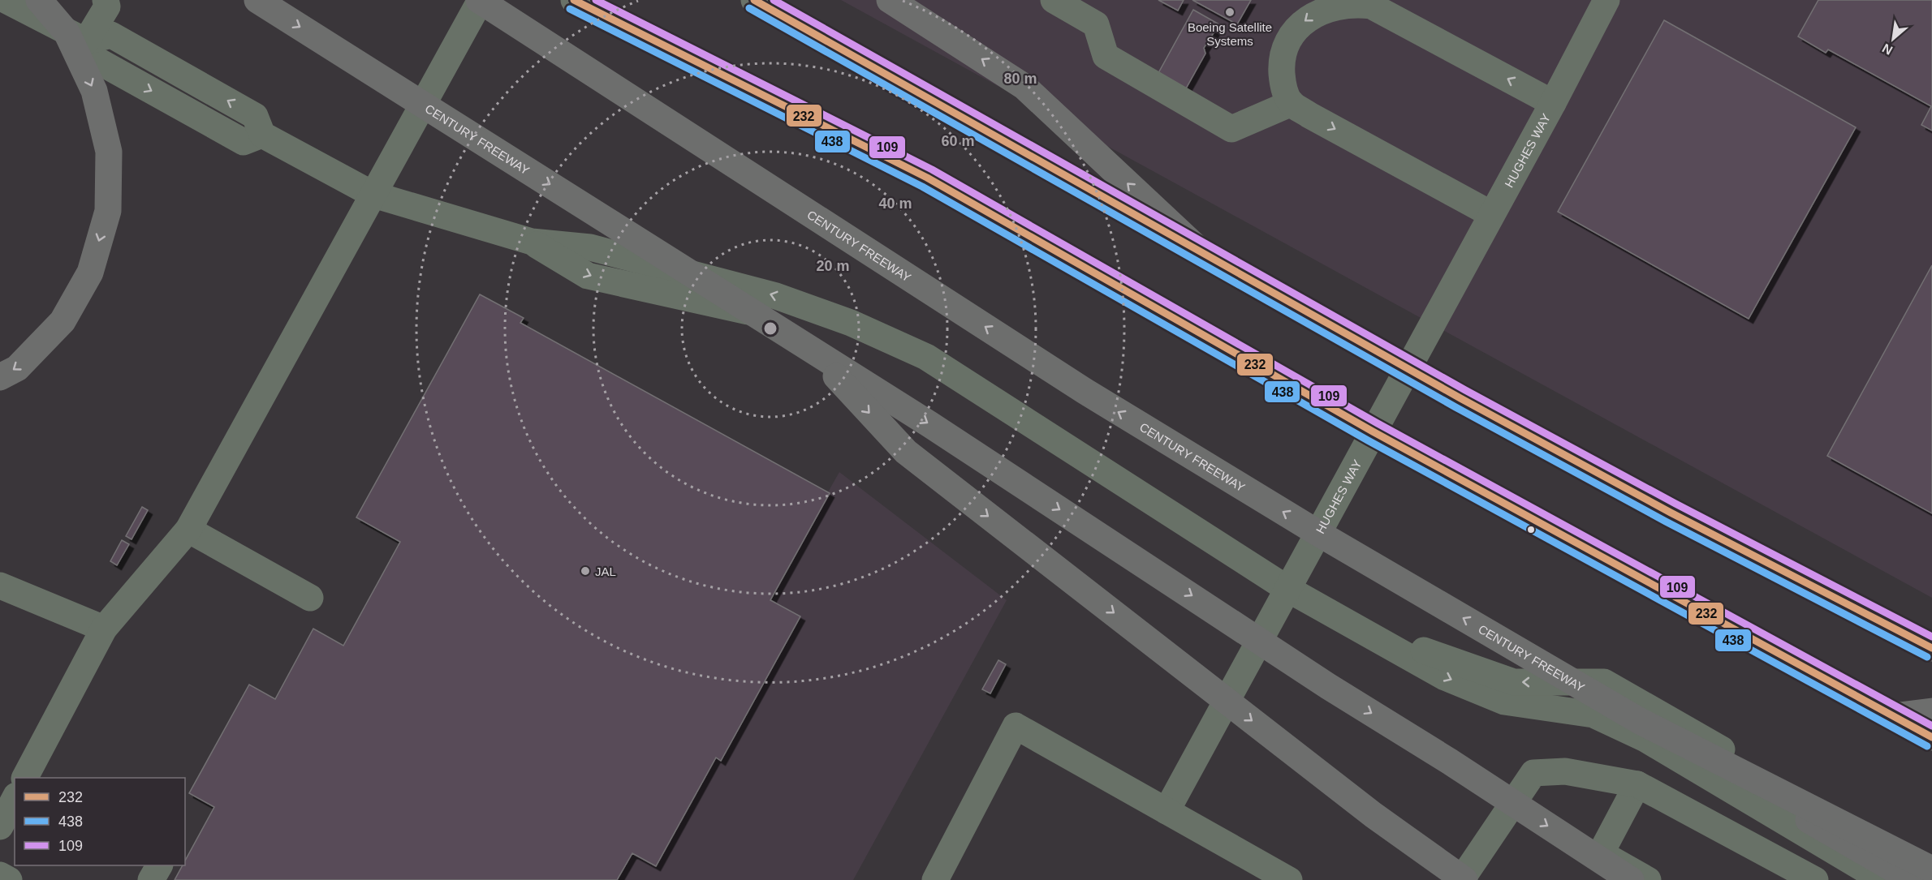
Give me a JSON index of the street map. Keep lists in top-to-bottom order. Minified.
{"streets":{"highway":["CENTURY FREEWAY"],"street":["HUGHES WAY"]},"places":["Boeing Satellite Systems","JAL"],"lines":["transit line 232","transit line 109","transit line 438"],"legend":["232","438","109"],"north":"bottom left","rings":["80 m","60 m","40 m","20 m"]}
